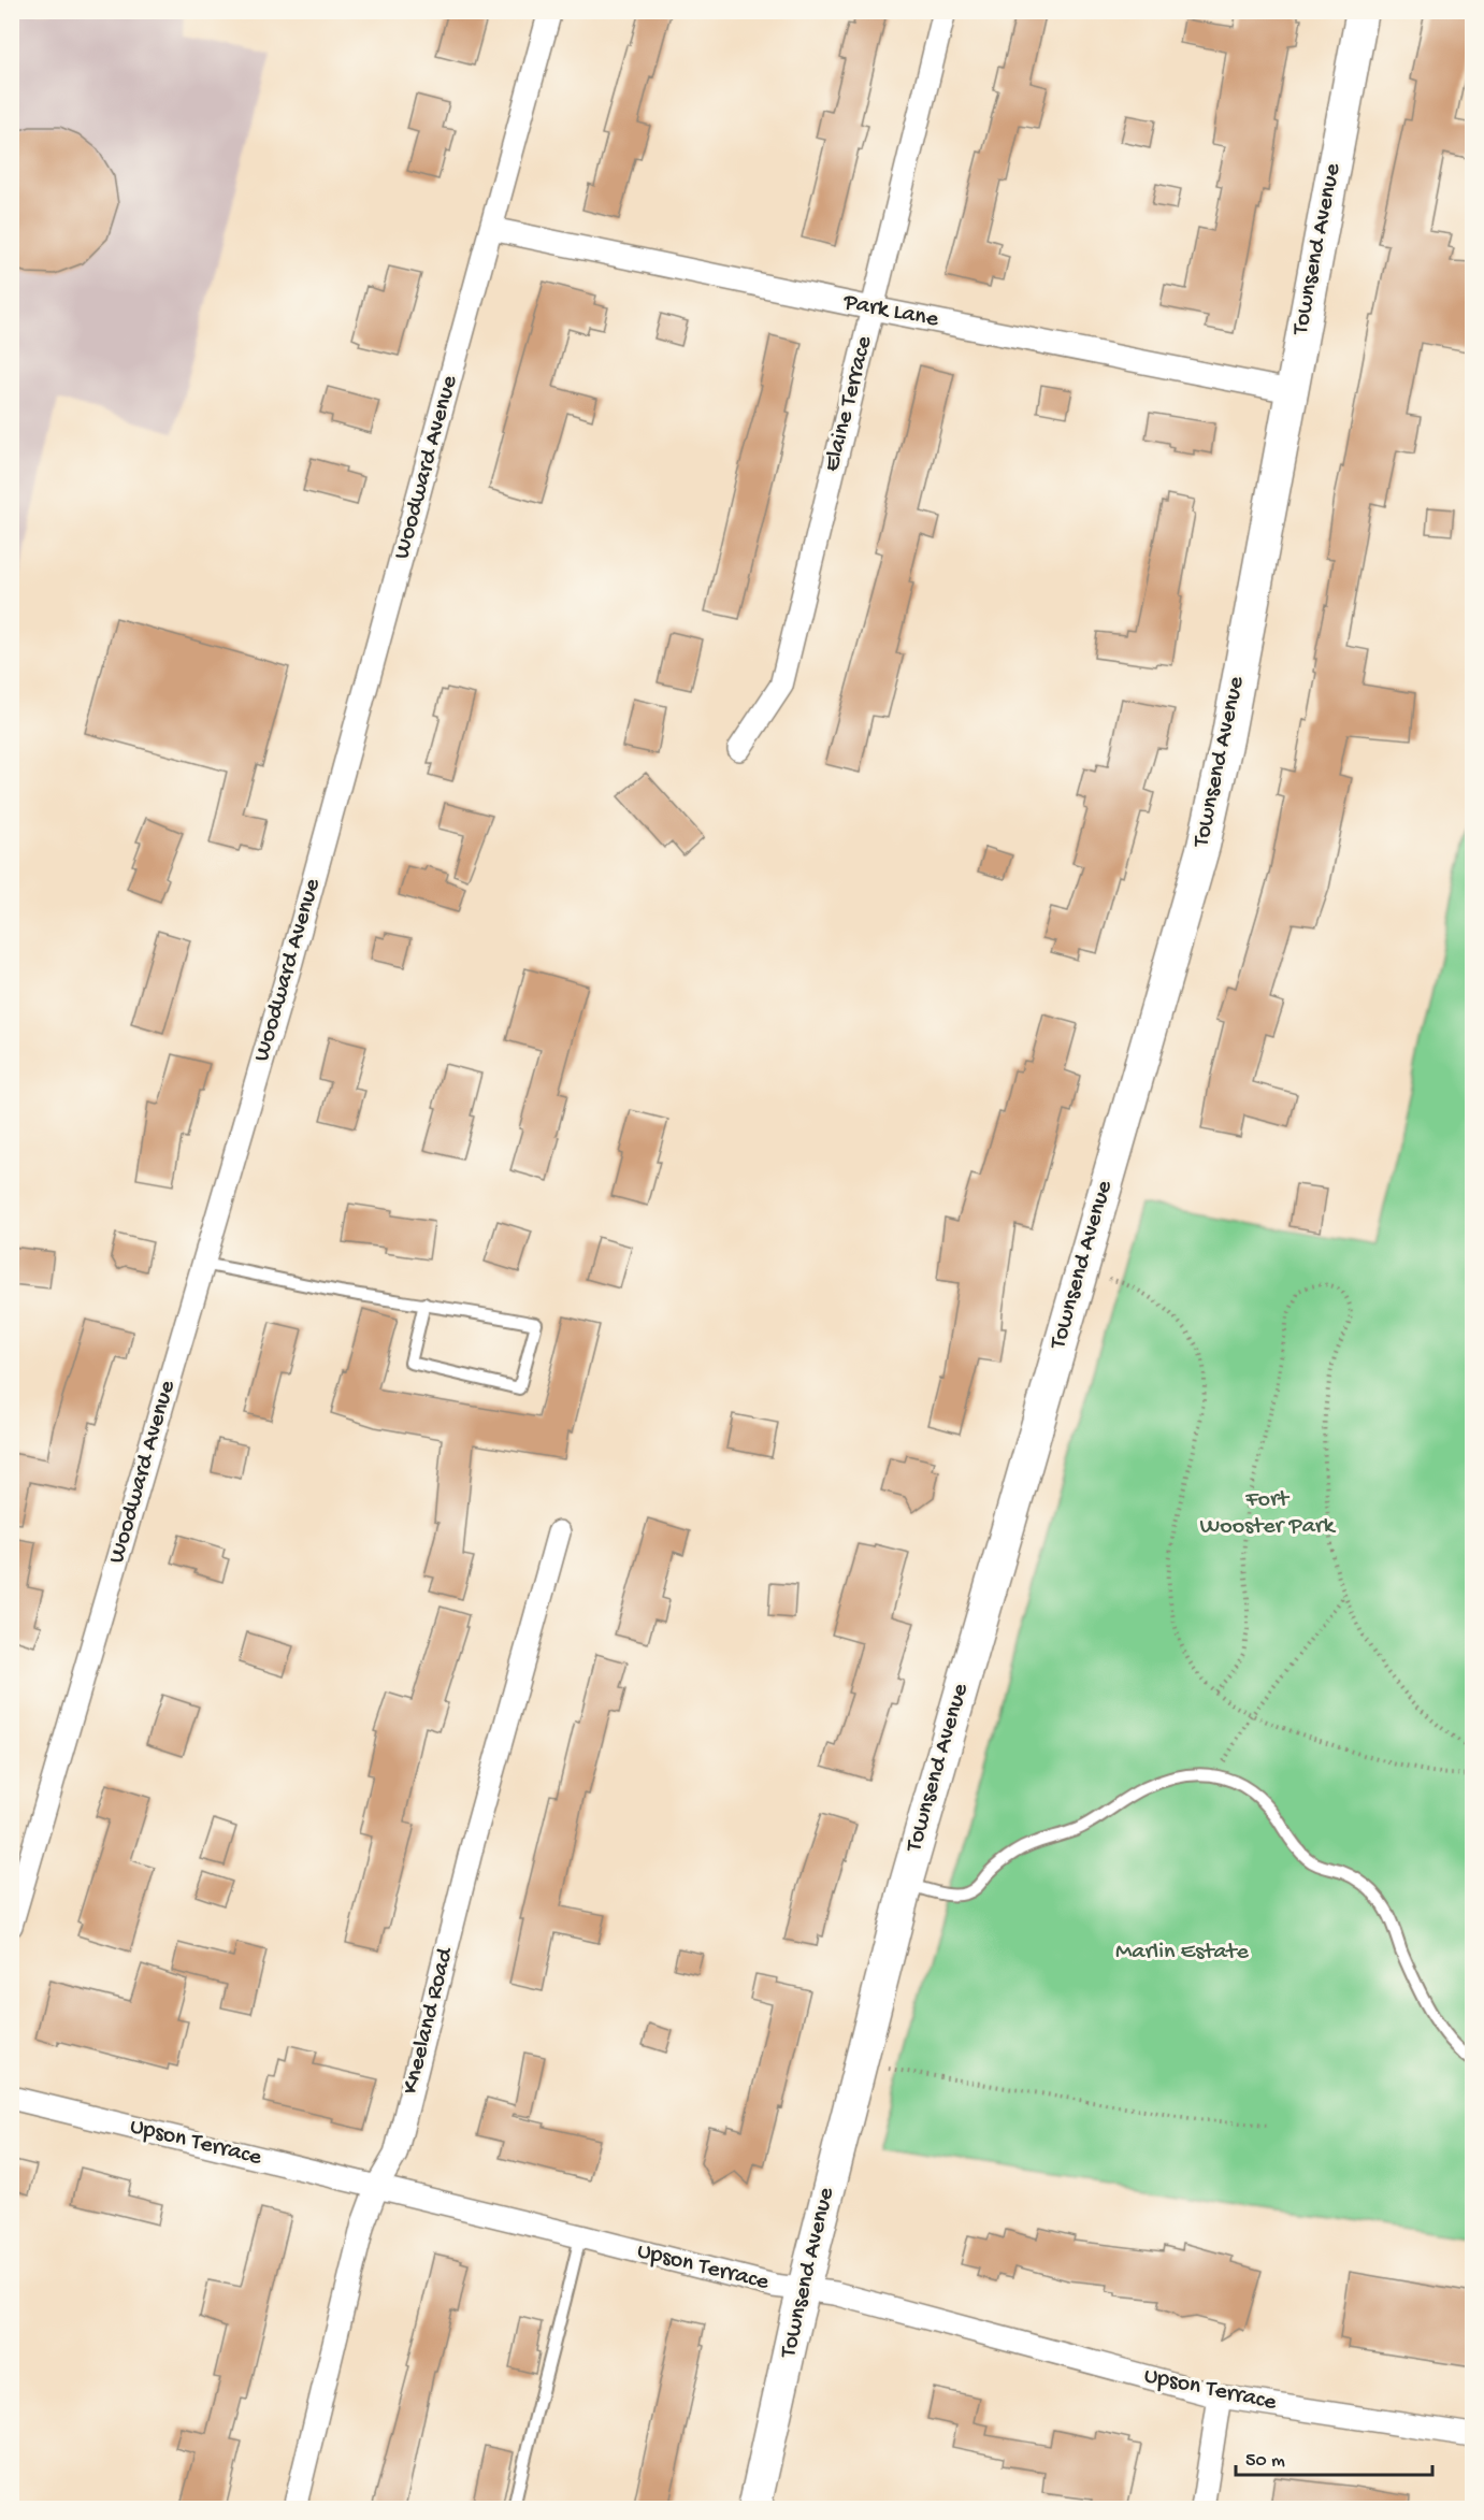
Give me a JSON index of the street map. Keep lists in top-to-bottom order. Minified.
{"streets":{"main road":["Townsend Avenue"],"street":["Park Lane","Elaine Terrace","Woodward Avenue","Kneeland Road","Upson Terrace"]},"crossings":[["Townsend Avenue","Park Lane"],["Townsend Avenue","Upson Terrace"],["Park Lane","Elaine Terrace"],["Park Lane","Woodward Avenue"],["Kneeland Road","Upson Terrace"]],"parks":["Fort Wooster Park","Marlin Estate"],"scale_bar":"50 m"}
